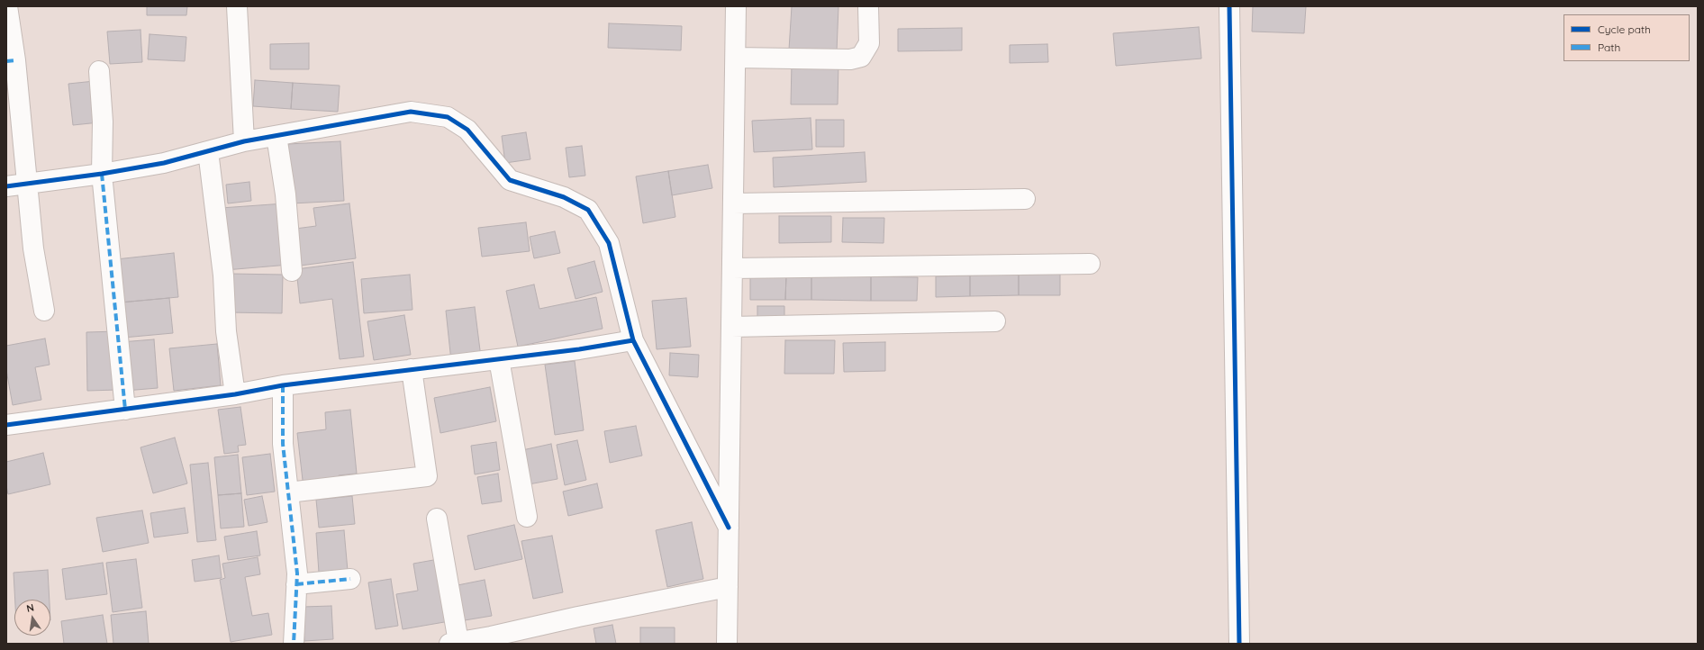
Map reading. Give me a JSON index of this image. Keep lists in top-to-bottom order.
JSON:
{
  "legend": ["Cycle path", "Path"],
  "north": "top"
}
